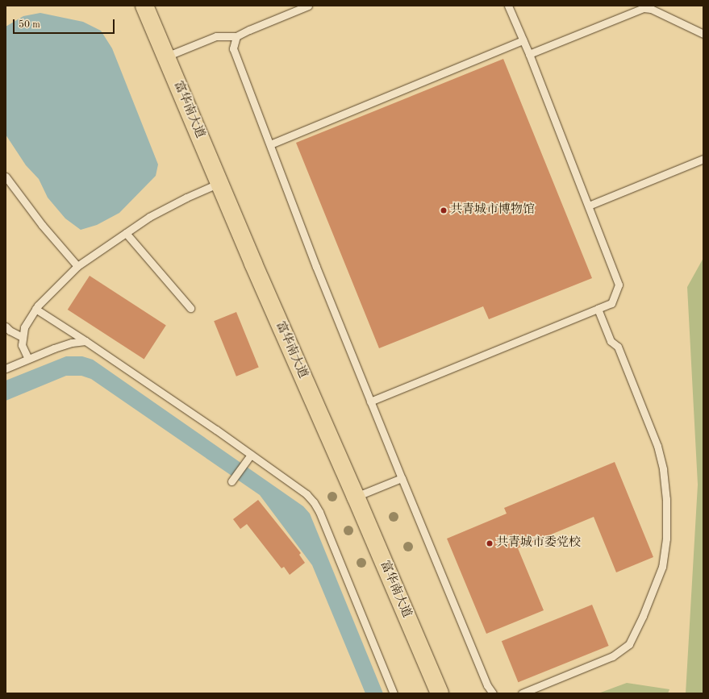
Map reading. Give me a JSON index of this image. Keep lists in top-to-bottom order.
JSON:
{
  "streets": {
    "main road": ["富华南大道"]
  },
  "places": ["共青城市博物馆", "共青城市委党校"],
  "scale_bar": "50 m"
}
